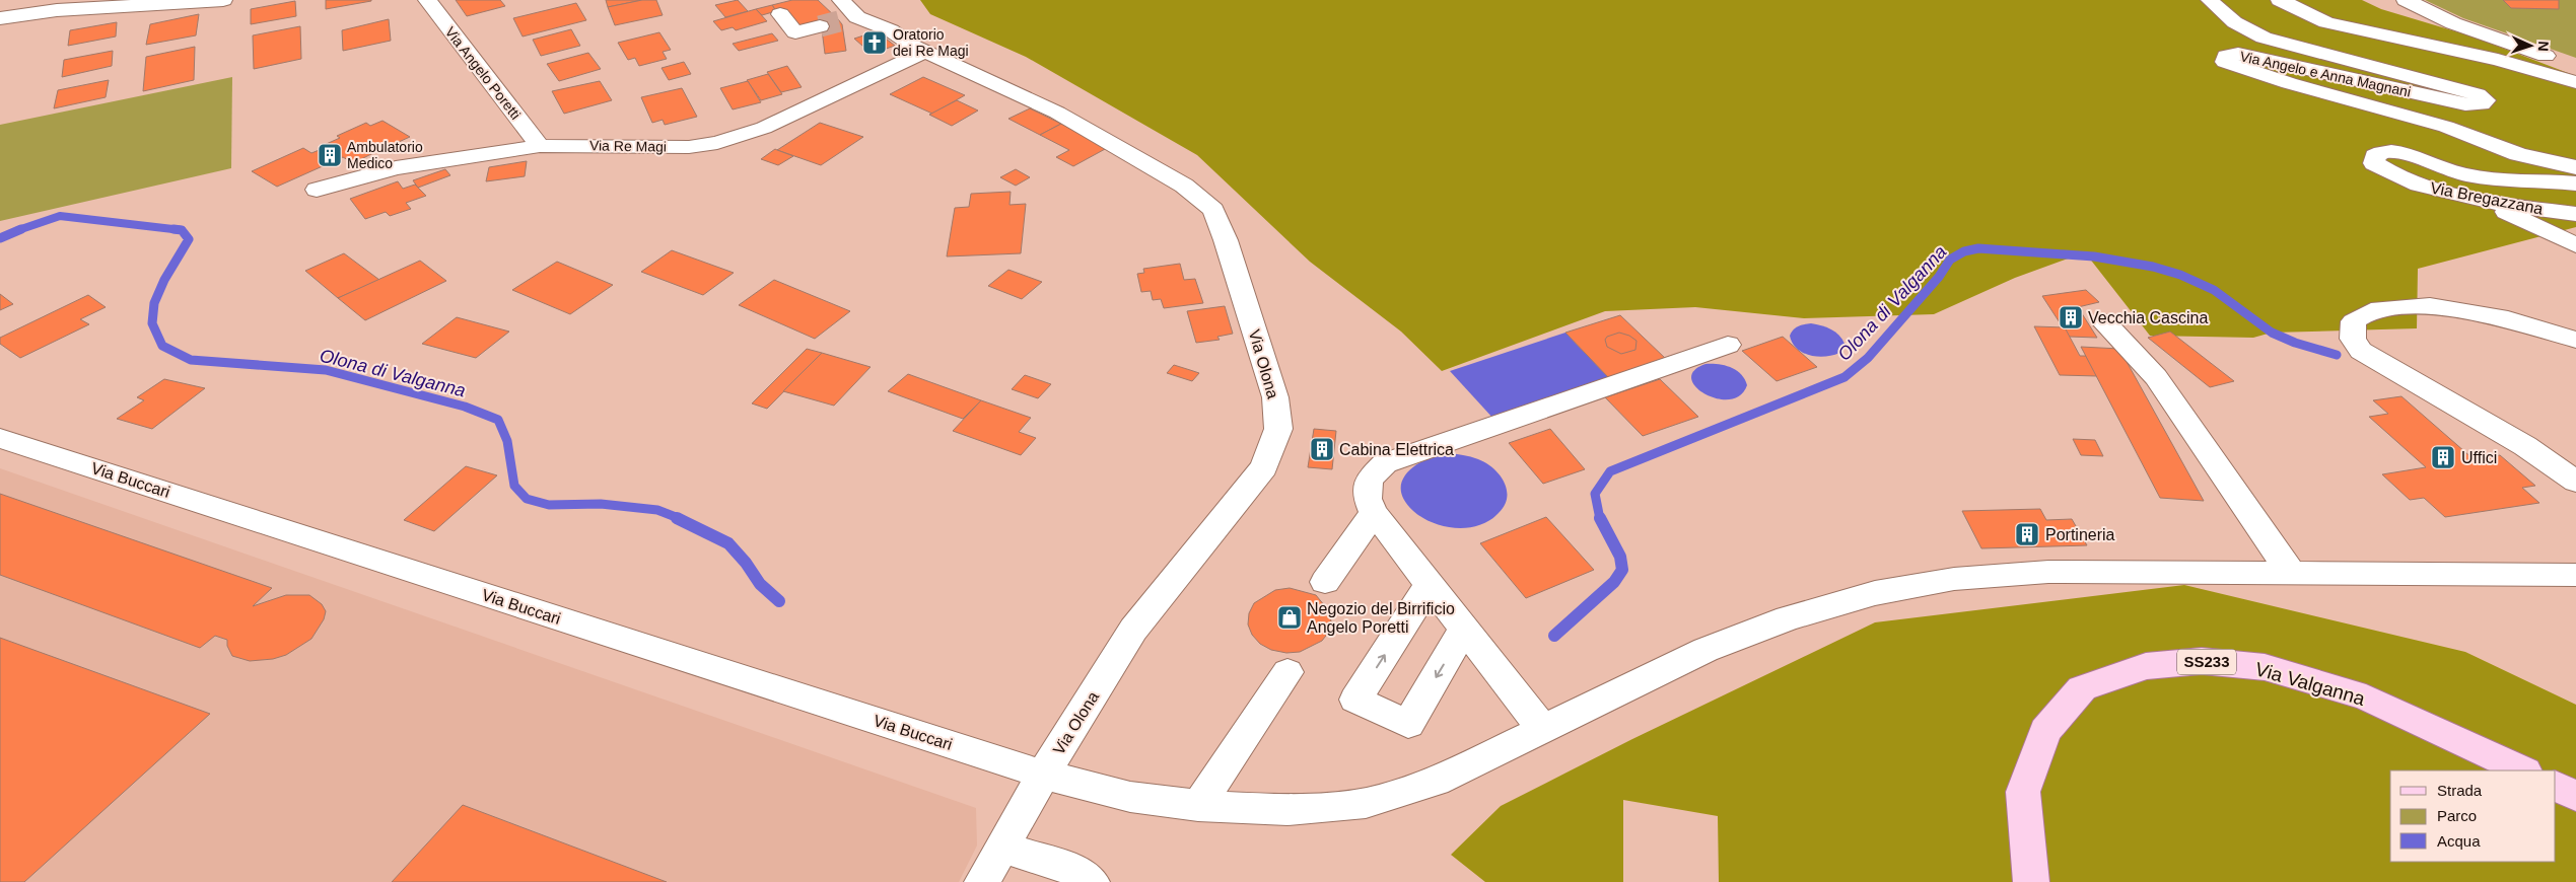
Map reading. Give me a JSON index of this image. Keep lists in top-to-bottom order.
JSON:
{
  "streets": {
    "main road": ["SS233", "Via Valganna"],
    "street": [
      "Via Angelo Poretti",
      "Via Angelo e Anna Magnani",
      "Via Re Magi",
      "Via Bregazzana",
      "Via Olona",
      "Via Buccari"
    ]
  },
  "crossings": [
    ["Via Angelo Poretti", "Via Re Magi"],
    ["Via Re Magi", "Via Olona"],
    ["Via Olona", "Via Buccari"]
  ],
  "water": ["Olona di Valganna"],
  "places": {
    "church": ["Oratorio dei Re Magi"],
    "building": [
      "Ambulatorio Medico",
      "Vecchia Cascina",
      "Cabina Elettrica",
      "Uffici",
      "Portineria"
    ],
    "shop": ["Negozio del Birrificio Angelo Poretti"]
  },
  "legend": ["Strada", "Parco", "Acqua"],
  "north": "right"
}
